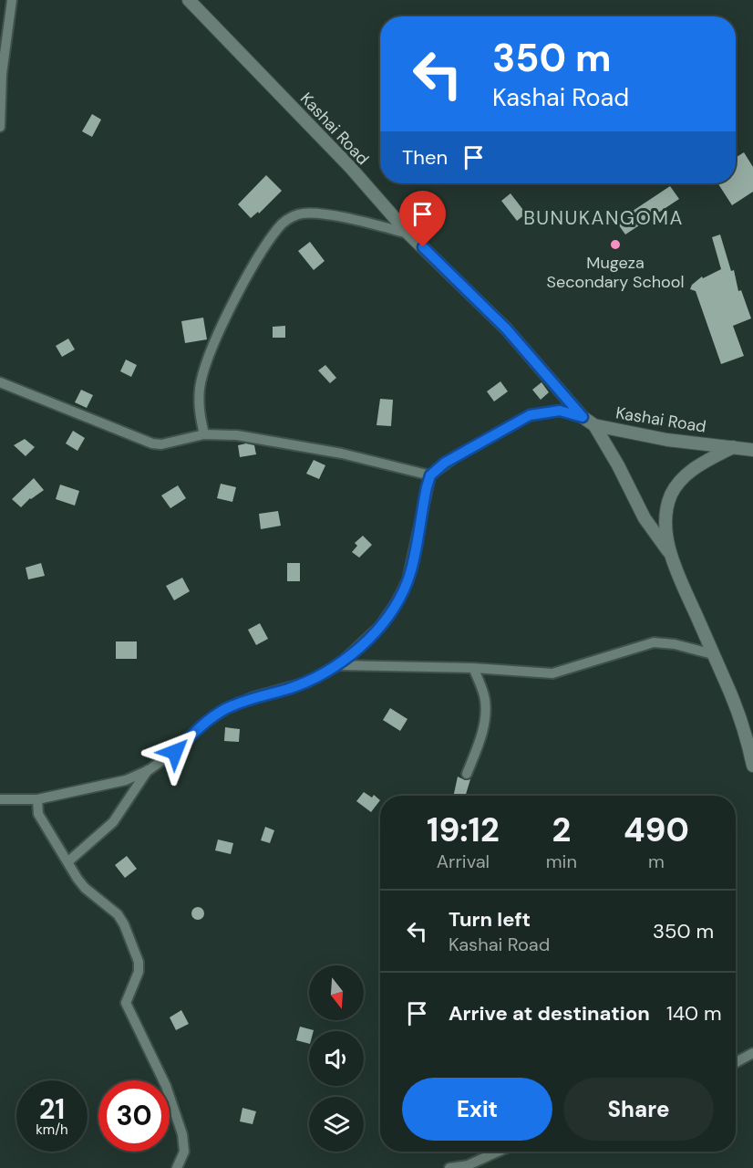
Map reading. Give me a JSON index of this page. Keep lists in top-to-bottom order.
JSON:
{
  "streets": {
    "street": ["Kashai Road"]
  },
  "districts": ["BUNUKANGOMA"],
  "places": ["Mugeza Secondary School"],
  "north": "bottom",
  "page": {
    "turn": ["350 m", "Kashai Road"],
    "then": "Then",
    "eta": [
      "19:12",
      "Arrival",
      "2",
      "min",
      "490",
      "m"
    ],
    "list": [
      {
        "name": "Turn left",
        "note": "Kashai Road",
        "value": "350 m"
      },
      {
        "name": "Arrive at destination",
        "value": "140 m"
      }
    ],
    "buttons": ["Exit", "Share"],
    "speed": "21 km/h",
    "limit": "30"
  }
}
